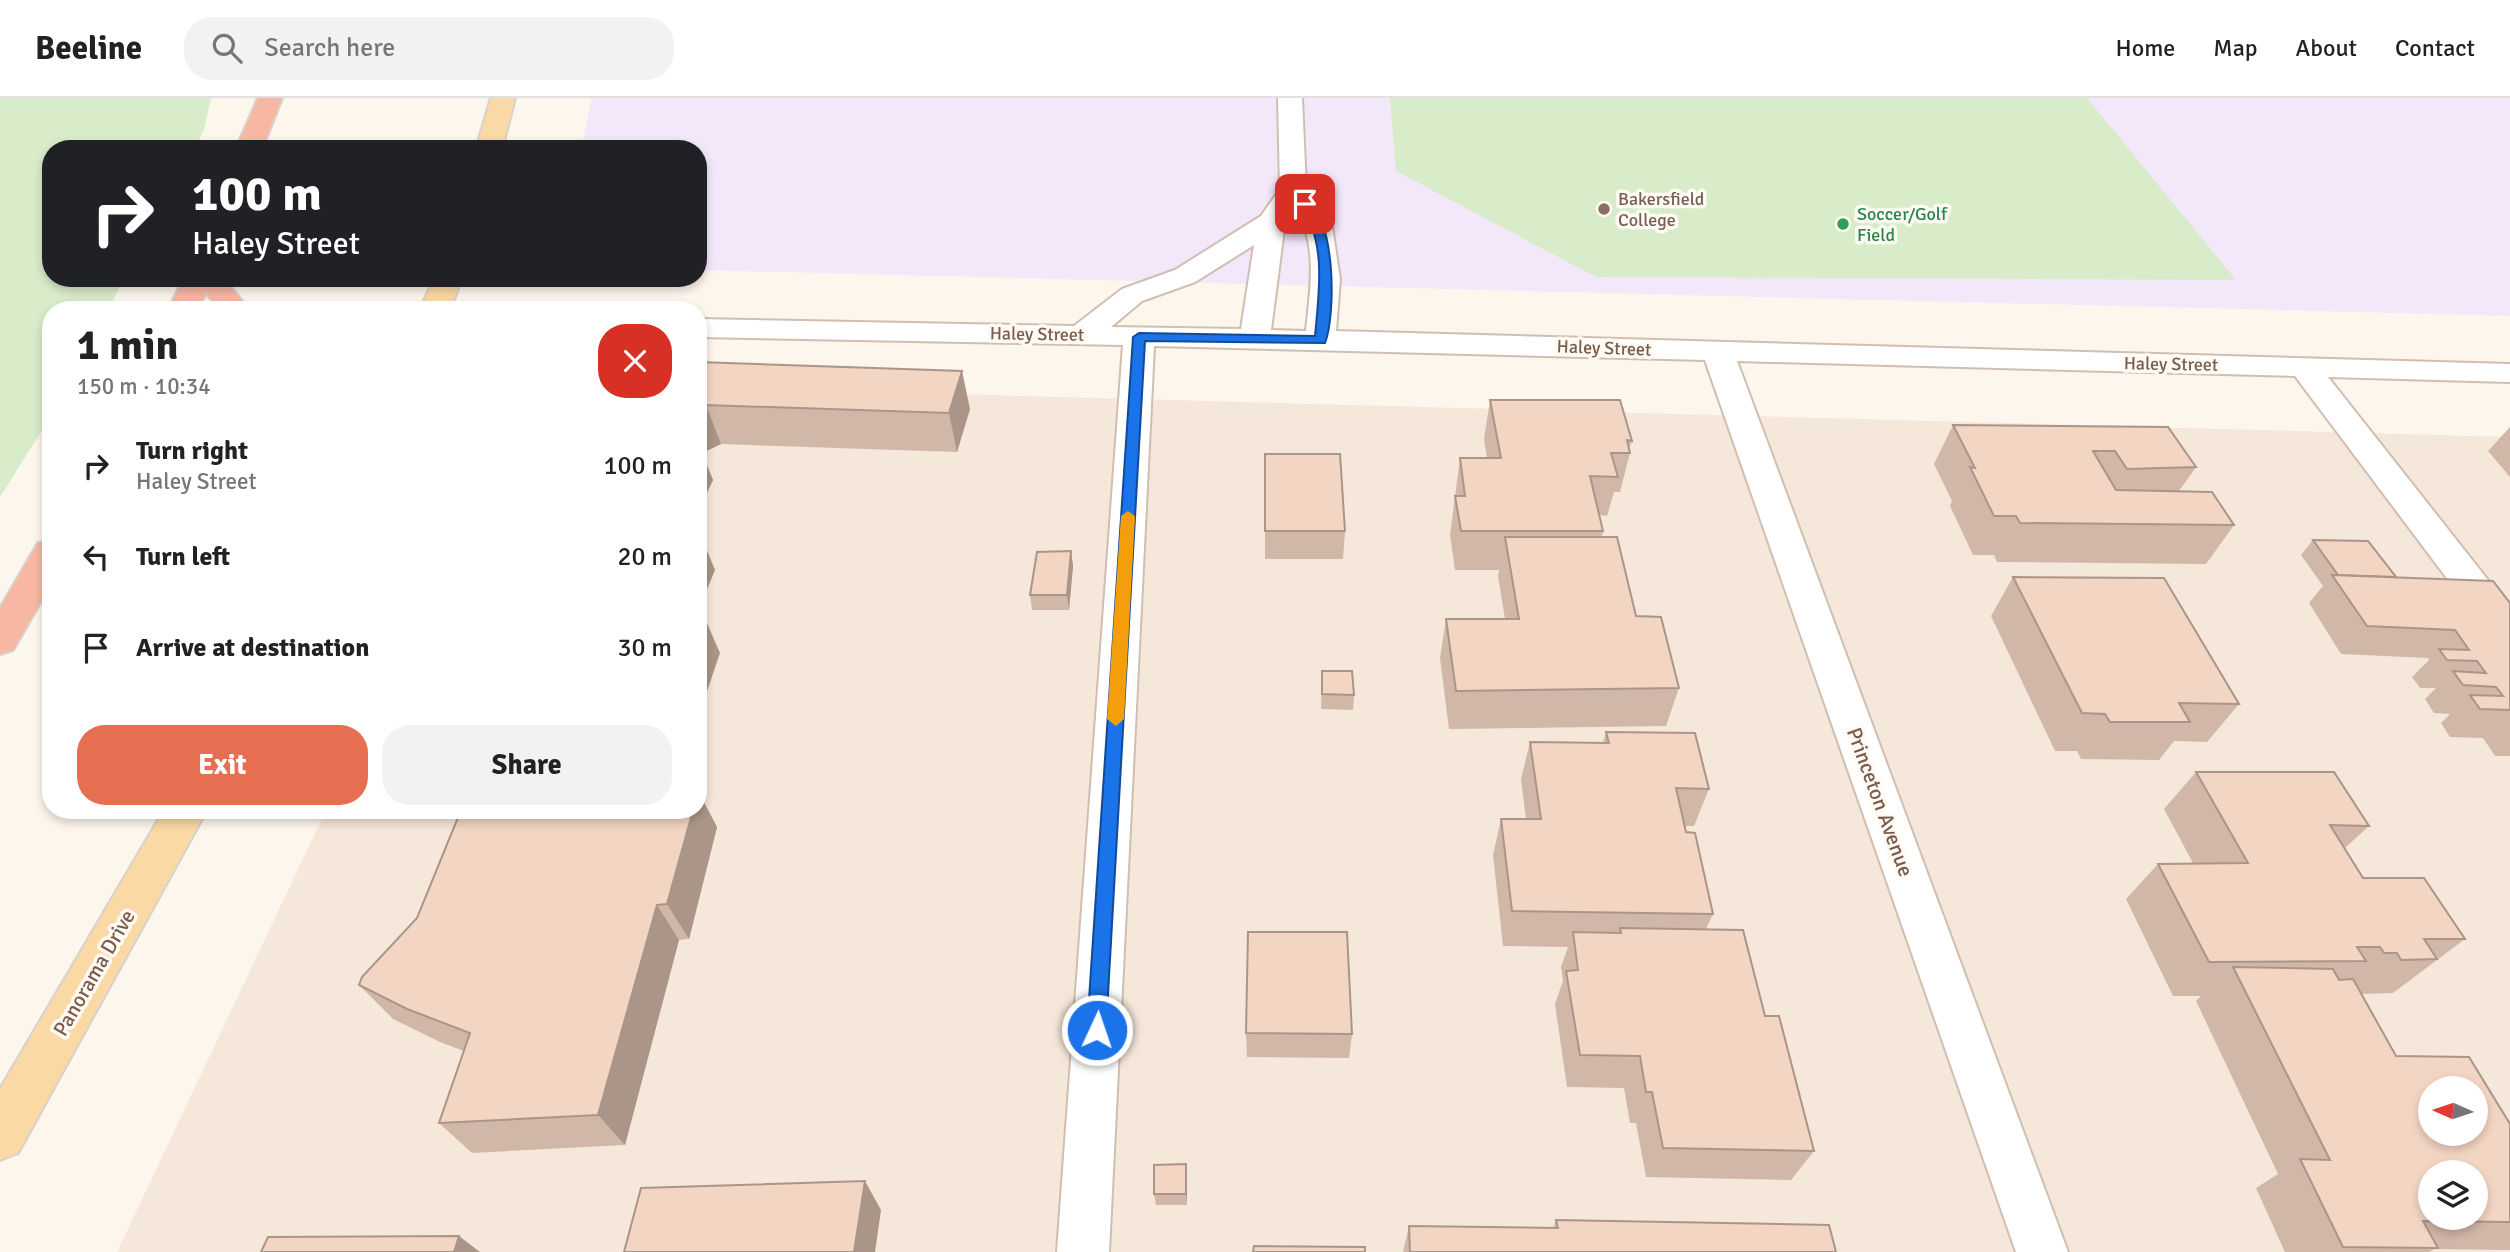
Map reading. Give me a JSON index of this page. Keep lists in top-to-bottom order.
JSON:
{
  "streets": {
    "main road": ["Panorama Drive"],
    "street": ["Haley Street", "Princeton Avenue"]
  },
  "crossings": [
    ["Haley Street", "Princeton Avenue"]
  ],
  "places": ["Bakersfield College", "Soccer/Golf Field"],
  "north": "left",
  "page": {
    "header": "Beeline",
    "search": "Search here",
    "nav": [
      "Home",
      "Map",
      "About",
      "Contact"
    ],
    "turn": ["100 m", "Haley Street"],
    "heading": ["1 min", "150 m · 10:34"],
    "list": [
      {
        "name": "Turn right",
        "note": "Haley Street",
        "value": "100 m"
      },
      {
        "name": "Turn left",
        "value": "20 m"
      },
      {
        "name": "Arrive at destination",
        "value": "30 m"
      }
    ],
    "buttons": ["Exit", "Share"]
  }
}
